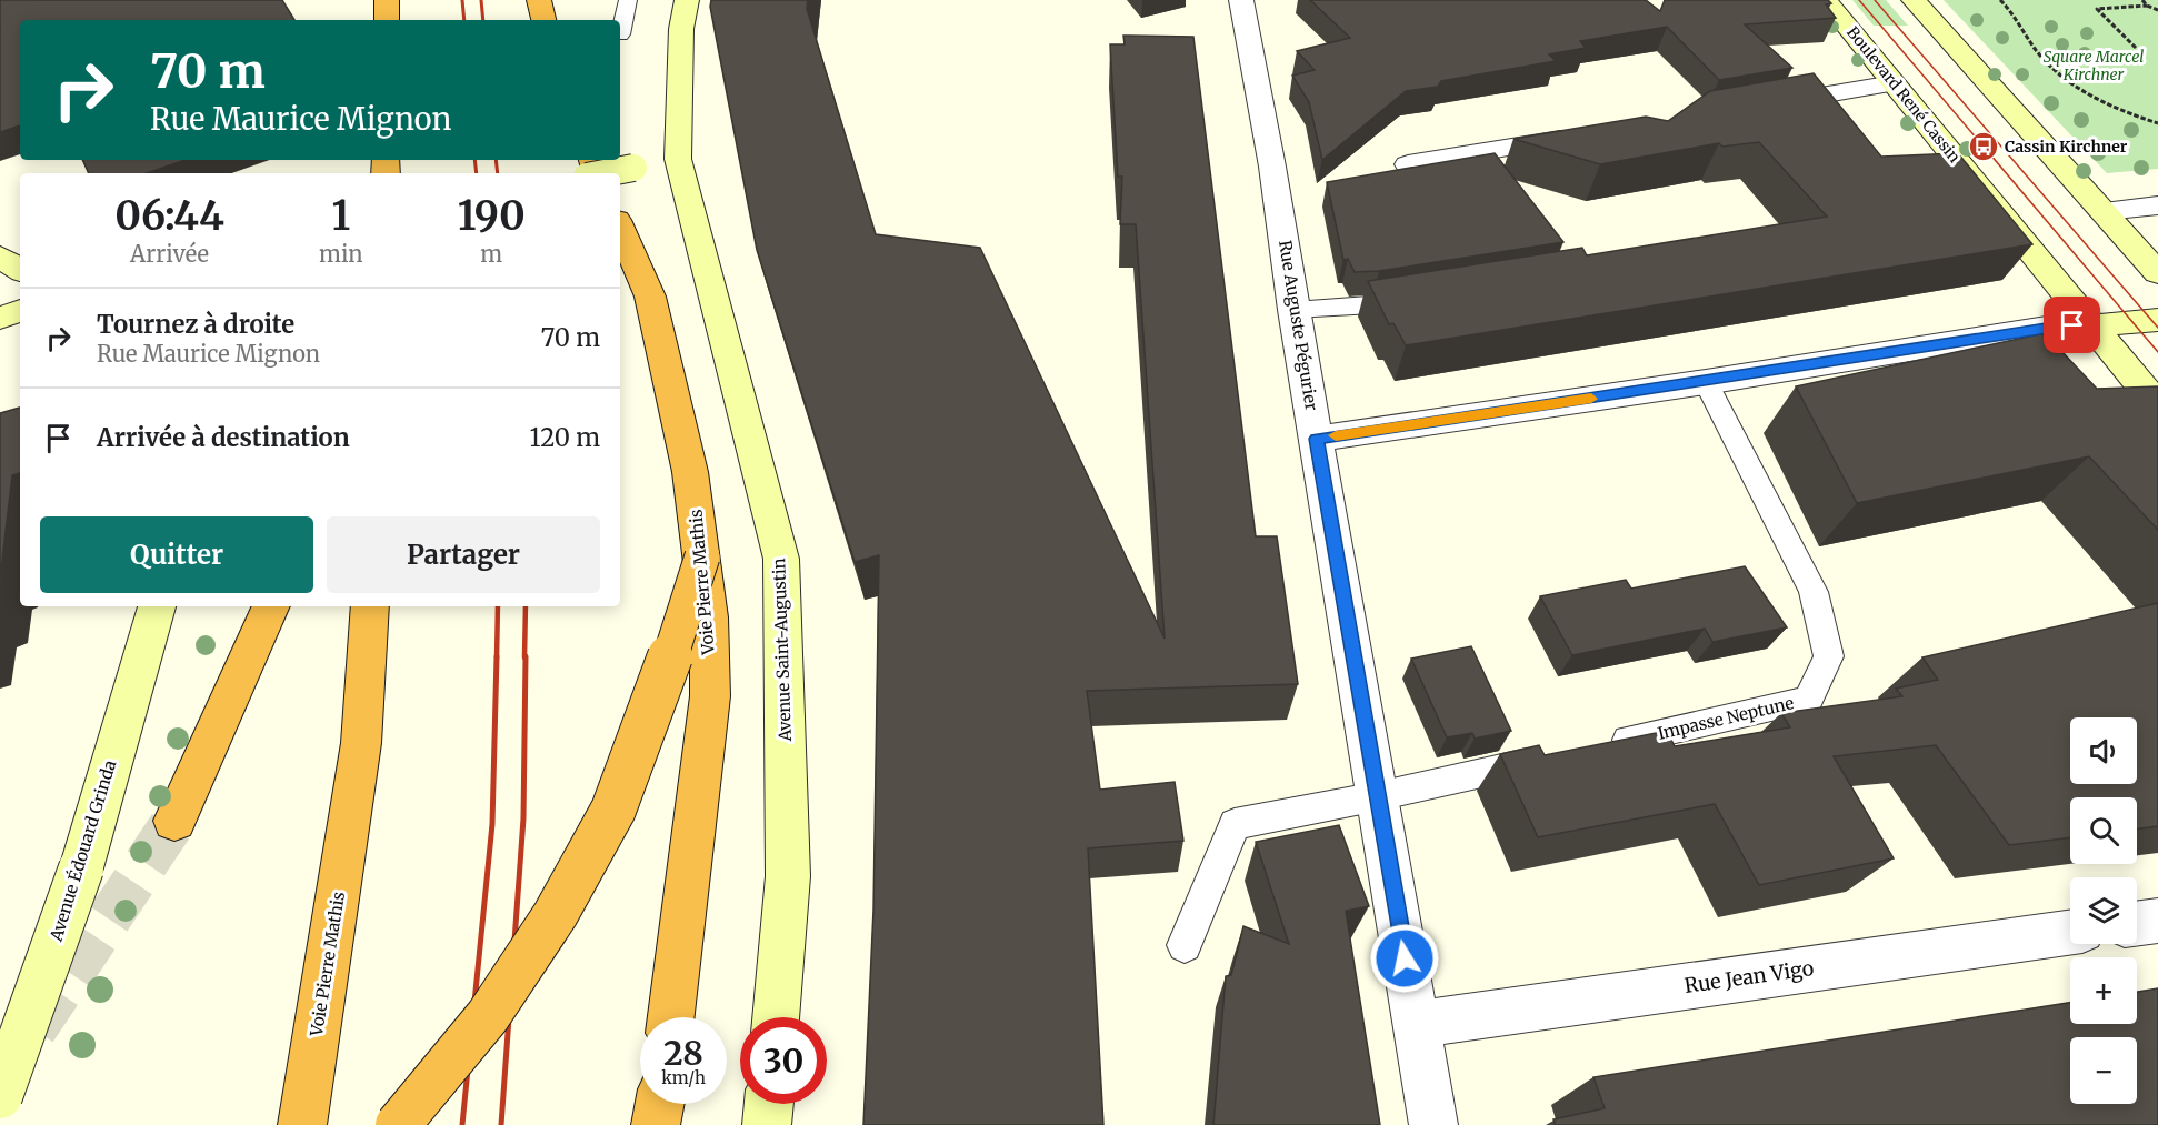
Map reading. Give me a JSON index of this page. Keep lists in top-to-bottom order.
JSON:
{
  "streets": {
    "highway": ["Voie Pierre Mathis"],
    "main road": ["Boulevard René Cassin", "Avenue Saint-Augustin", "Avenue Édouard Grinda"],
    "street": ["Rue Auguste Pégurier", "Rue Jean Vigo"],
    "lane": ["Impasse Neptune"]
  },
  "crossings": [
    ["Rue Auguste Pégurier", "Rue Jean Vigo"]
  ],
  "parks": ["Square Marcel Kirchner"],
  "places": {
    "bus stop": ["Cassin Kirchner"]
  },
  "page": {
    "turn": ["70 m", "Rue Maurice Mignon"],
    "eta": [
      "06:44",
      "Arrivée",
      "1",
      "min",
      "190",
      "m"
    ],
    "list": [
      {
        "name": "Tournez à droite",
        "note": "Rue Maurice Mignon",
        "value": "70 m"
      },
      {
        "name": "Arrivée à destination",
        "value": "120 m"
      }
    ],
    "buttons": ["Quitter", "Partager"],
    "map_buttons": ["+", "−"],
    "speed": "28 km/h",
    "limit": "30"
  }
}
